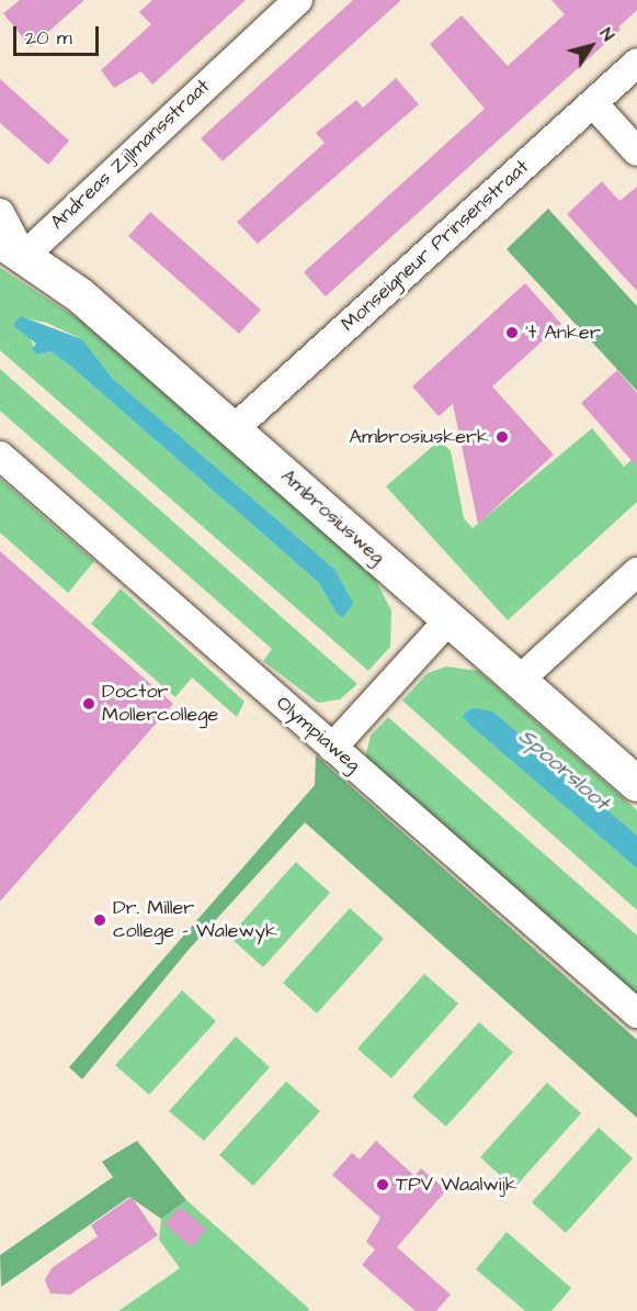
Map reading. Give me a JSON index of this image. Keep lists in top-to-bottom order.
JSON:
{
  "streets": {
    "main road": ["Ambrosiusweg"],
    "street": ["Andreas Zijlmansstraat", "Monseigneur Prinsenstraat", "Olympiaweg"]
  },
  "crossings": [
    ["Andreas Zijlmansstraat", "Ambrosiusweg"],
    ["Monseigneur Prinsenstraat", "Ambrosiusweg"]
  ],
  "water": ["Spoorsloot"],
  "places": [
    "'t Anker",
    "Ambrosiuskerk",
    "Doctor Mollercollege",
    "Dr. Miller college - Walewyk",
    "TPV Waalwijk"
  ],
  "scale_bar": "20 m",
  "north": "top right"
}
